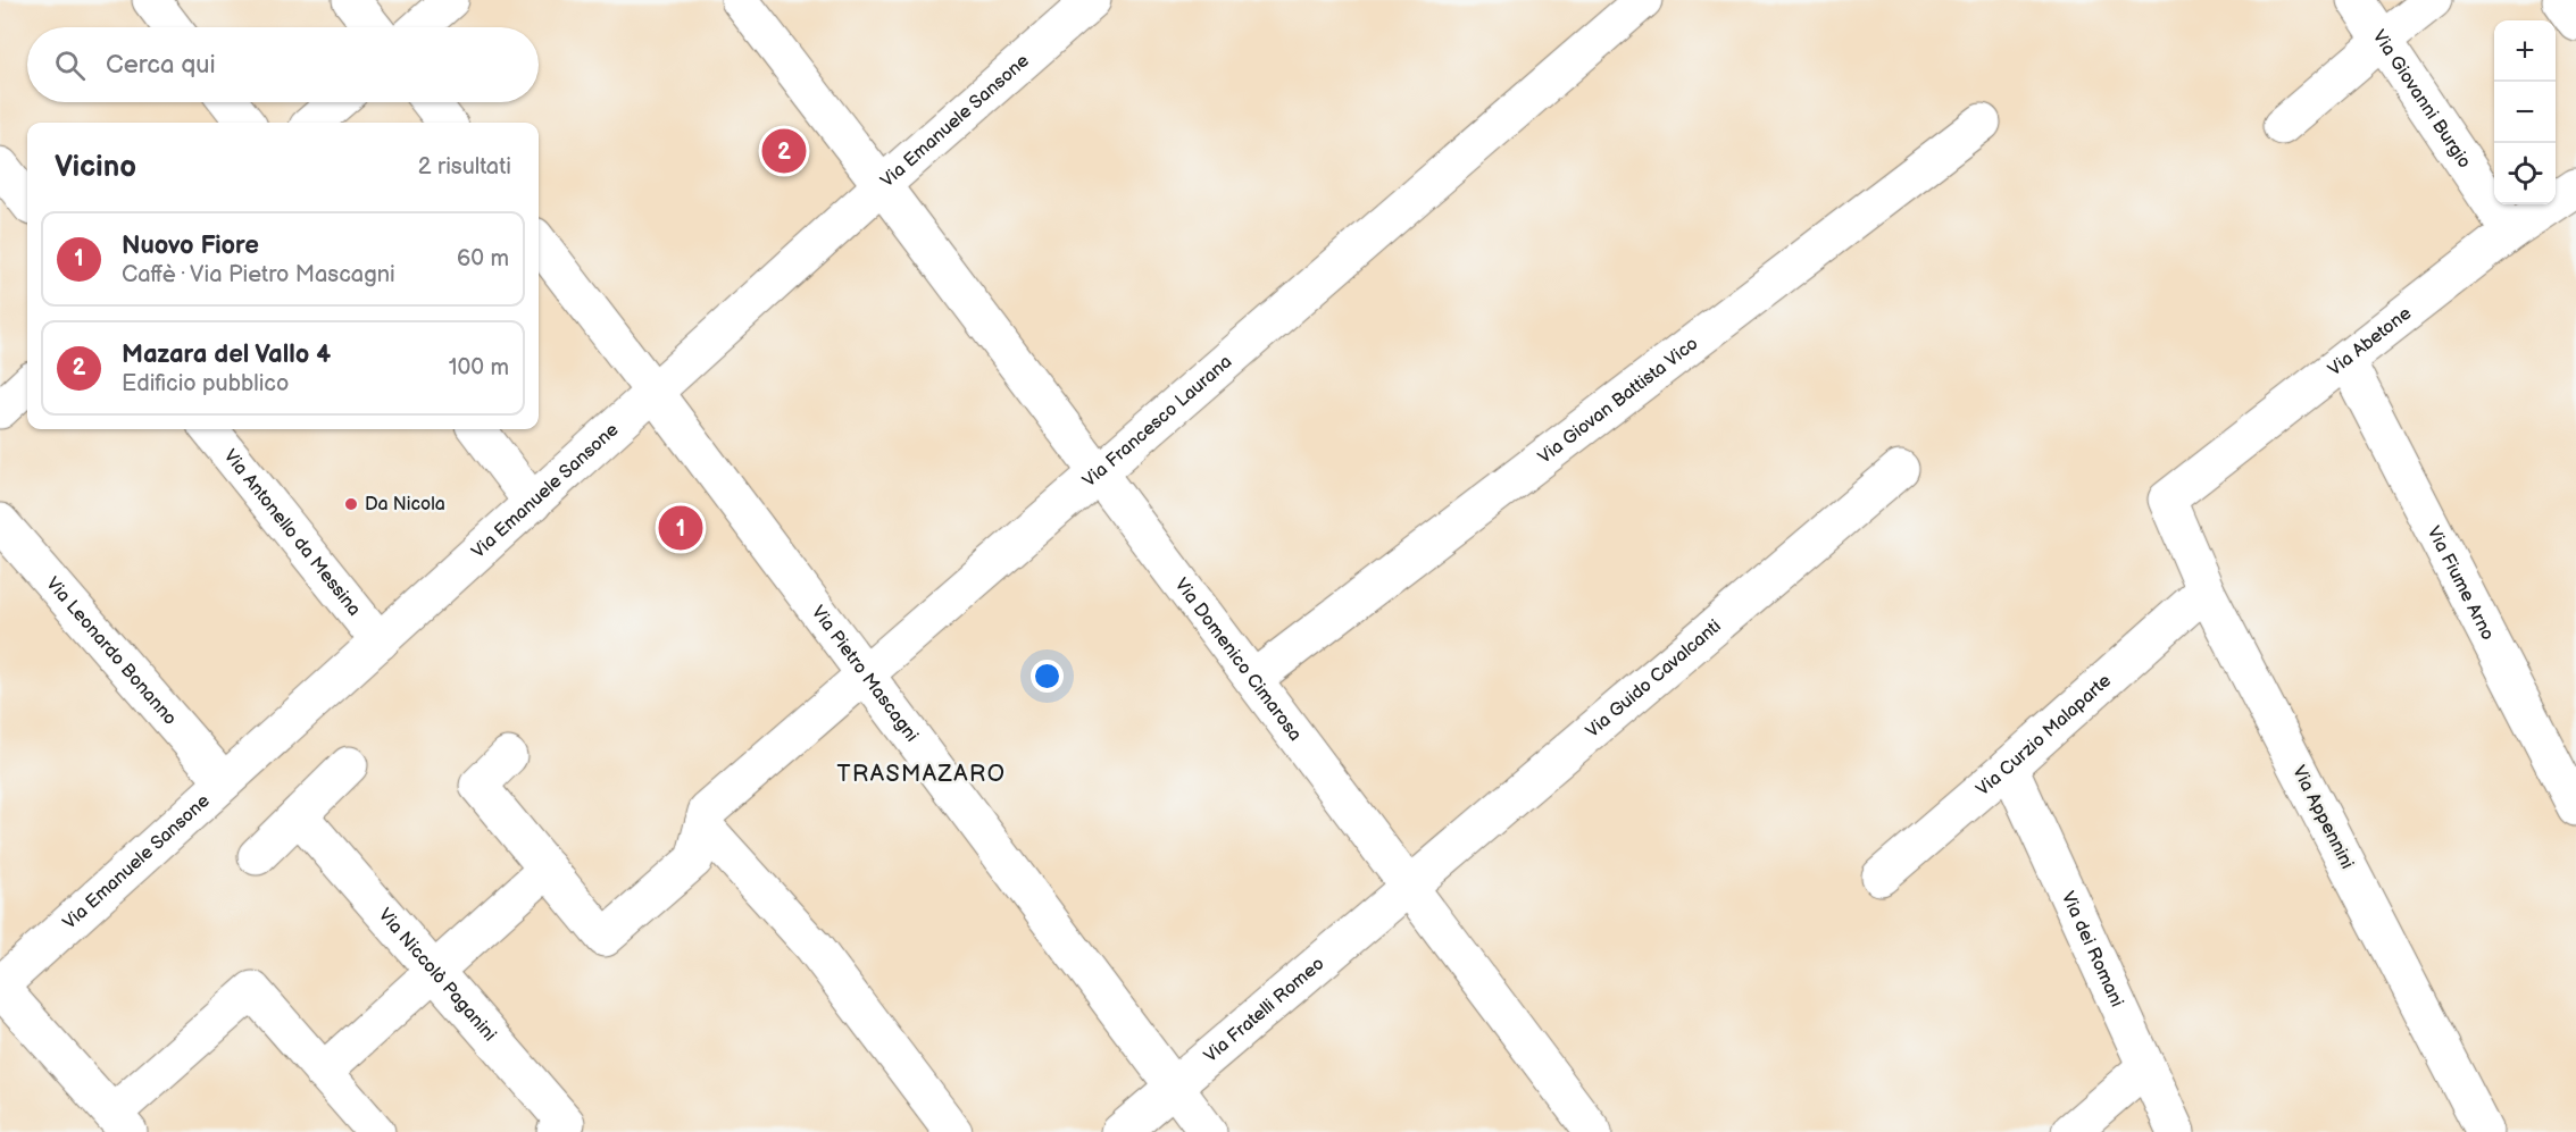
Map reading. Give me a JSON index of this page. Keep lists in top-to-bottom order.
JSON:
{
  "streets": {
    "street": [
      "Via Giovanni Burgio",
      "Via Emanuele Sansone",
      "Via Abetone",
      "Via Giovan Battista Vico",
      "Via Francesco Laurana",
      "Via Antonello da Messina",
      "Via Fiume Arno",
      "Via Leonardo Bonanno",
      "Via Domenico Cimarosa",
      "Via Pietro Mascagni",
      "Via Guido Cavalcanti",
      "Via Curzio Malaparte",
      "Via Appennini",
      "Via dei Romani",
      "Via Niccolò Paganini",
      "Via Fratelli Romeo"
    ]
  },
  "crossings": [
    ["Via Giovanni Burgio", "Via Abetone"],
    ["Via Emanuele Sansone", "Via Antonello da Messina"],
    ["Via Emanuele Sansone", "Via Leonardo Bonanno"],
    ["Via Emanuele Sansone", "Via Domenico Cimarosa"],
    ["Via Emanuele Sansone", "Via Pietro Mascagni"],
    ["Via Abetone", "Via Fiume Arno"],
    ["Via Abetone", "Via Appennini"],
    ["Via Giovan Battista Vico", "Via Domenico Cimarosa"],
    ["Via Francesco Laurana", "Via Domenico Cimarosa"],
    ["Via Francesco Laurana", "Via Pietro Mascagni"],
    ["Via Domenico Cimarosa", "Via Guido Cavalcanti"],
    ["Via Domenico Cimarosa", "Via Fratelli Romeo"],
    ["Via Pietro Mascagni", "Via Fratelli Romeo"],
    ["Via Guido Cavalcanti", "Via Fratelli Romeo"],
    ["Via Curzio Malaparte", "Via Appennini"],
    ["Via Curzio Malaparte", "Via dei Romani"]
  ],
  "districts": ["TRASMAZARO"],
  "places": ["Da Nicola"],
  "page": {
    "map_buttons": ["+", "−"],
    "search": "Cerca qui",
    "heading": ["Vicino", "2 risultati"],
    "pins": ["2", "1"],
    "list": [
      {
        "mark": "1",
        "name": "Nuovo Fiore",
        "note": "Caffè · Via Pietro Mascagni",
        "value": "60 m"
      },
      {
        "mark": "2",
        "name": "Mazara del Vallo 4",
        "note": "Edificio pubblico",
        "value": "100 m"
      }
    ]
  }
}
